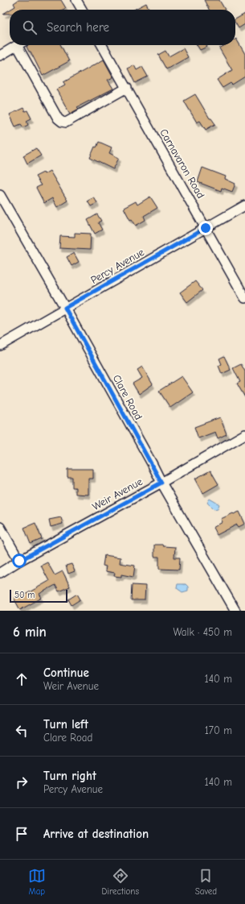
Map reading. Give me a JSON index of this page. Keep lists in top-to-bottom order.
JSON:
{
  "streets": {
    "street": [
      "Carnavaron Road",
      "Percy Avenue",
      "Clare Road",
      "Weir Avenue"
    ]
  },
  "crossings": [
    ["Carnavaron Road", "Percy Avenue"],
    ["Percy Avenue", "Clare Road"],
    ["Clare Road", "Weir Avenue"]
  ],
  "scale_bar": "50 m",
  "page": {
    "search": "Search here",
    "scale": "50 m",
    "heading": ["6 min", "Walk · 450 m"],
    "list": [
      ["Continue", "Weir Avenue", "140 m"],
      ["Turn left", "Clare Road", "170 m"],
      ["Turn right", "Percy Avenue", "140 m"],
      "Arrive at destination"
    ],
    "nav": ["Map", "Directions", "Saved"]
  }
}
